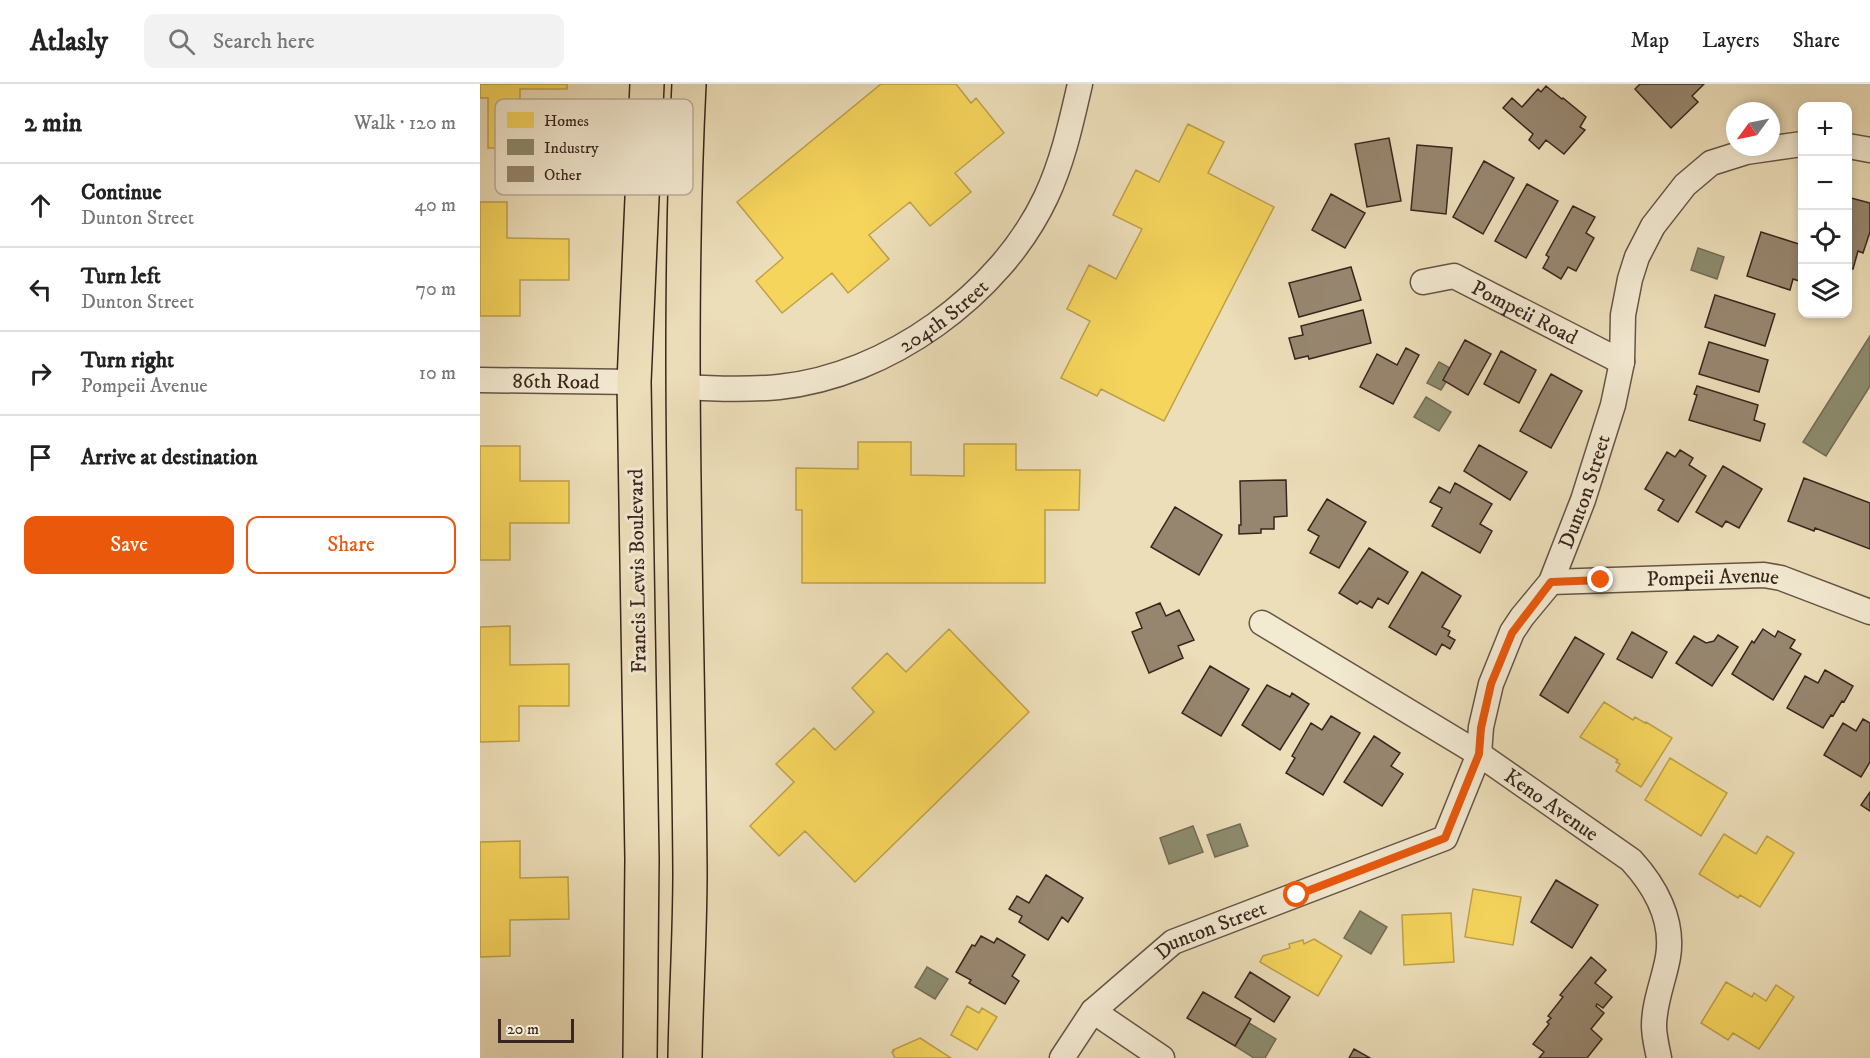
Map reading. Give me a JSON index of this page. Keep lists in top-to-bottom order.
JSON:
{
  "streets": {
    "main road": ["Francis Lewis Boulevard"],
    "street": [
      "Pompeii Road",
      "204th Street",
      "86th Road",
      "Dunton Street",
      "Pompeii Avenue",
      "Keno Avenue"
    ]
  },
  "crossings": [
    ["Pompeii Road", "Dunton Street"],
    ["86th Road", "Francis Lewis Boulevard"],
    ["Dunton Street", "Pompeii Avenue"],
    ["Dunton Street", "Keno Avenue"]
  ],
  "legend": ["Homes", "Industry", "Other"],
  "scale_bar": "20 m",
  "north": "bottom left",
  "page": {
    "header": "Atlasly",
    "search": "Search here",
    "nav": ["Map", "Layers", "Share"],
    "heading": ["2 min", "Walk · 120 m"],
    "map_buttons": ["+", "−"],
    "list": [
      ["Continue", "Dunton Street", "40 m"],
      ["Turn left", "Dunton Street", "70 m"],
      ["Turn right", "Pompeii Avenue", "10 m"],
      "Arrive at destination"
    ],
    "buttons": ["Save", "Share"],
    "scale": "20 m"
  }
}
